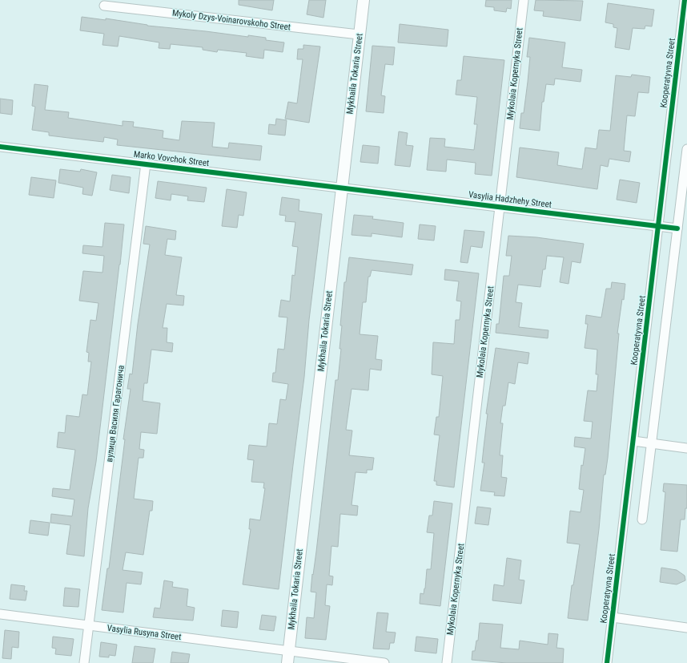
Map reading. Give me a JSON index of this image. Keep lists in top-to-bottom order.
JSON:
{
  "streets": {
    "street": [
      "Mykoly Dzys-Voinarovskoho Street",
      "Kooperatyvna Street",
      "Mykhaila Tokaria Street",
      "Mykolaia Kopernyka Street",
      "Marko Vovchok Street",
      "Vasylia Hadzhehy Street",
      "вулиця Василя Гарагонича",
      "Vasylia Rusyna Street"
    ]
  },
  "crossings": [
    ["Mykoly Dzys-Voinarovskoho Street", "Mykhaila Tokaria Street"],
    ["Kooperatyvna Street", "Vasylia Hadzhehy Street"],
    ["Mykhaila Tokaria Street", "Marko Vovchok Street"],
    ["Mykhaila Tokaria Street", "Vasylia Hadzhehy Street"],
    ["Mykhaila Tokaria Street", "Vasylia Rusyna Street"],
    ["Mykolaia Kopernyka Street", "Vasylia Hadzhehy Street"],
    ["Marko Vovchok Street", "Vasylia Hadzhehy Street"],
    ["Marko Vovchok Street", "вулиця Василя Гарагонича"],
    ["вулиця Василя Гарагонича", "Vasylia Rusyna Street"]
  ]
}
